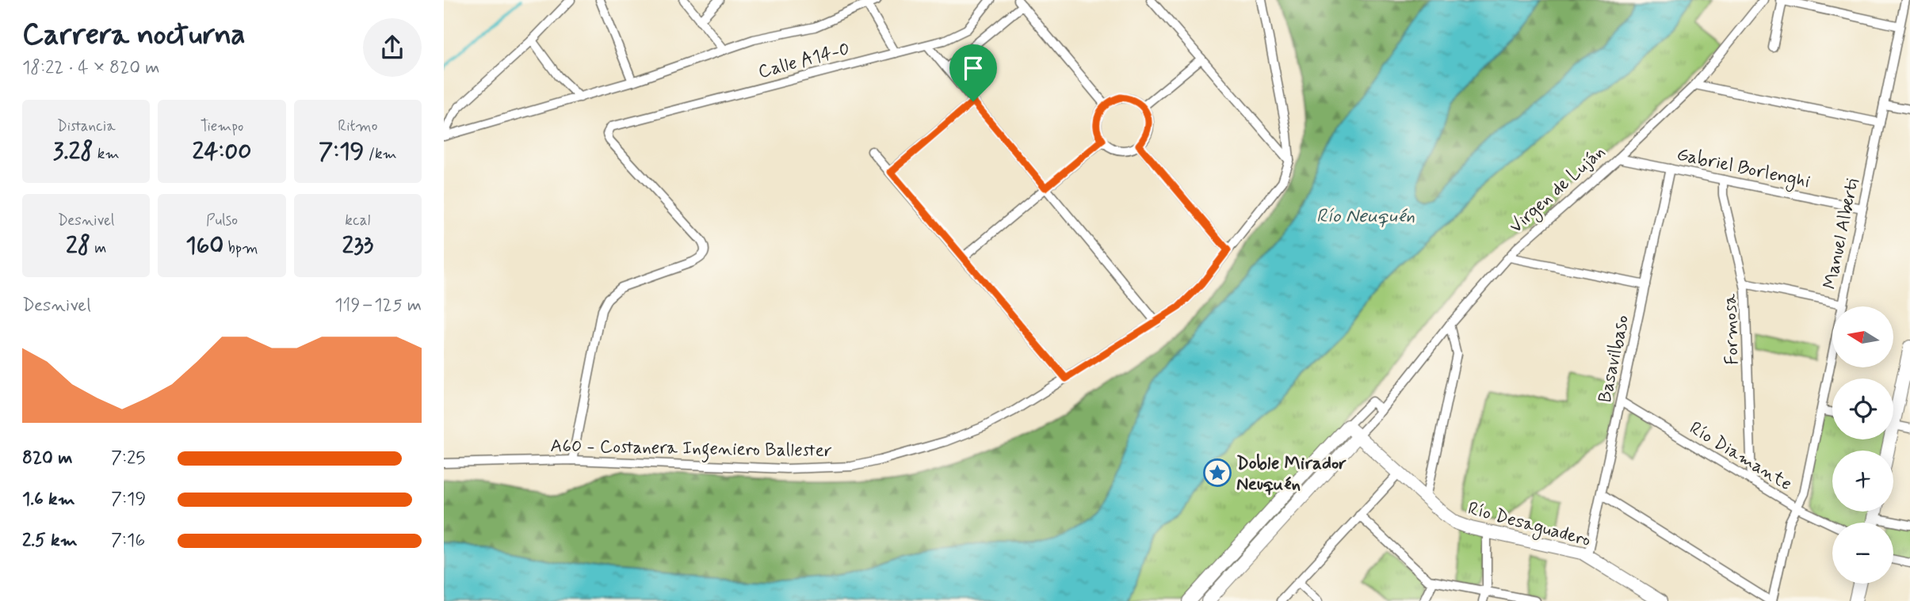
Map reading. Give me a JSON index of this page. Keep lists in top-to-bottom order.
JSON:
{
  "streets": {
    "street": [
      "Calle A14-0",
      "Gabriel Borlenghi",
      "Virgen de Luján",
      "Manuel Alberti",
      "Formosa",
      "Basavilbaso",
      "A60 - Costanera Ingeniero Ballester",
      "Río Diamante",
      "Río Desaguadero"
    ]
  },
  "crossings": [
    ["Calle A14-0", "A60 - Costanera Ingeniero Ballester"],
    ["Gabriel Borlenghi", "Virgen de Luján"],
    ["Gabriel Borlenghi", "Manuel Alberti"],
    ["Gabriel Borlenghi", "Formosa"],
    ["Gabriel Borlenghi", "Basavilbaso"],
    ["Virgen de Luján", "Río Desaguadero"],
    ["Manuel Alberti", "Río Diamante"],
    ["Formosa", "Río Diamante"],
    ["Basavilbaso", "Río Diamante"],
    ["Basavilbaso", "Río Desaguadero"]
  ],
  "water": ["Río Neuquén"],
  "places": {
    "place": ["Doble Mirador Neuquén"]
  },
  "north": "left",
  "page": {
    "heading": ["Carrera nocturna", "18:22 · 4 × 820 m"],
    "stats": [
      ["Distancia", "3.28 km"],
      ["Tiempo", "24:00"],
      ["Ritmo", "7:19 /km"],
      ["Desnivel", "28 m"],
      ["Pulso", "160 bpm"],
      ["kcal", "233"]
    ],
    "chart": ["Desnivel", "119–125 m"],
    "map_buttons": ["+", "−"],
    "list": [
      {
        "name": "820 m",
        "note": "7:25"
      },
      {
        "name": "1.6 km",
        "note": "7:19"
      },
      {
        "name": "2.5 km",
        "note": "7:16"
      }
    ]
  }
}
